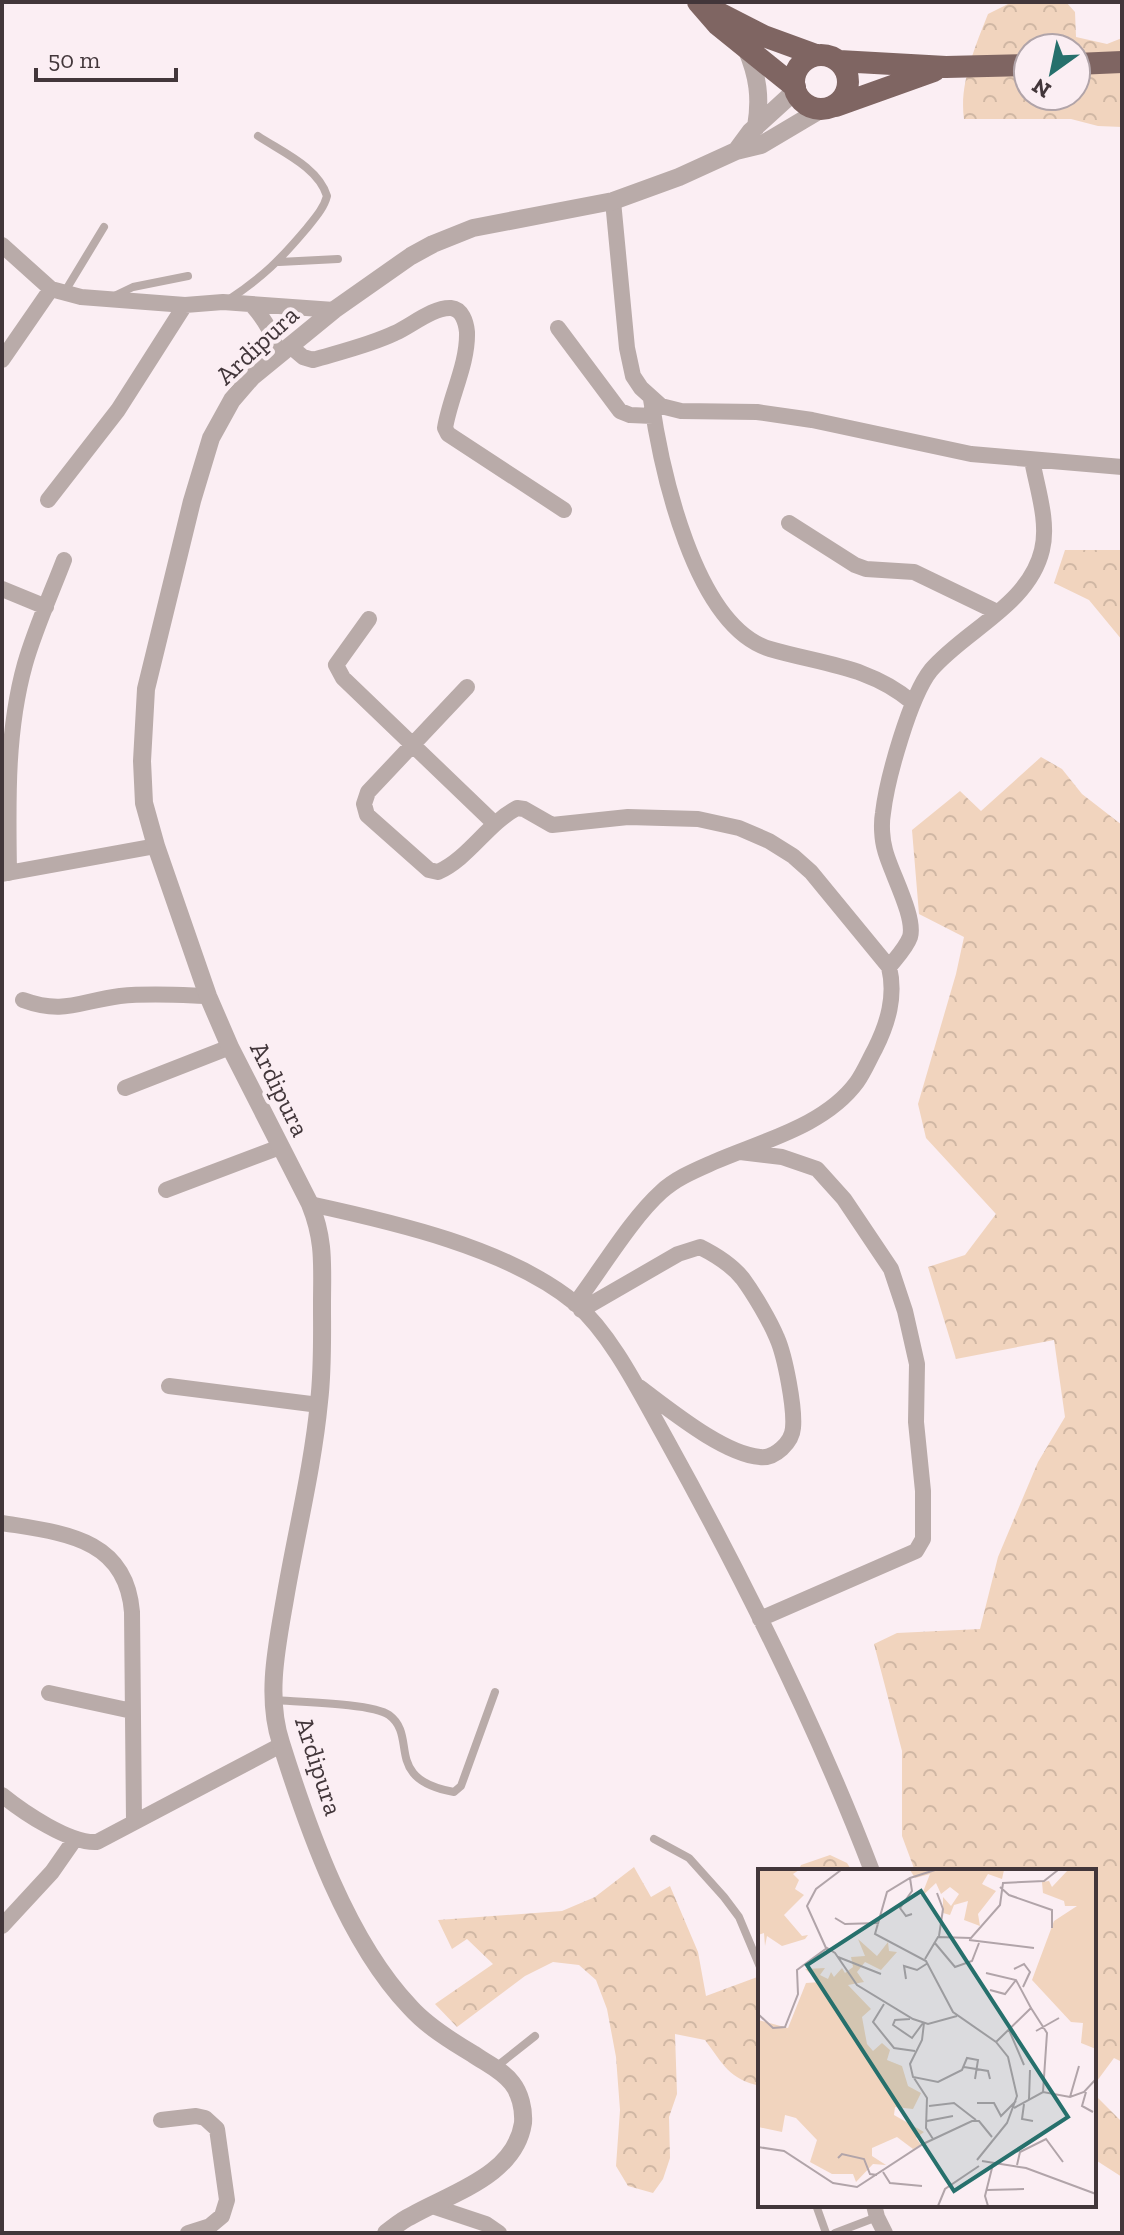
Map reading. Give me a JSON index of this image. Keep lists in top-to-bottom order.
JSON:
{
  "streets": {
    "street": ["Ardipura"]
  },
  "scale_bar": "50 m",
  "north": "bottom left"
}
